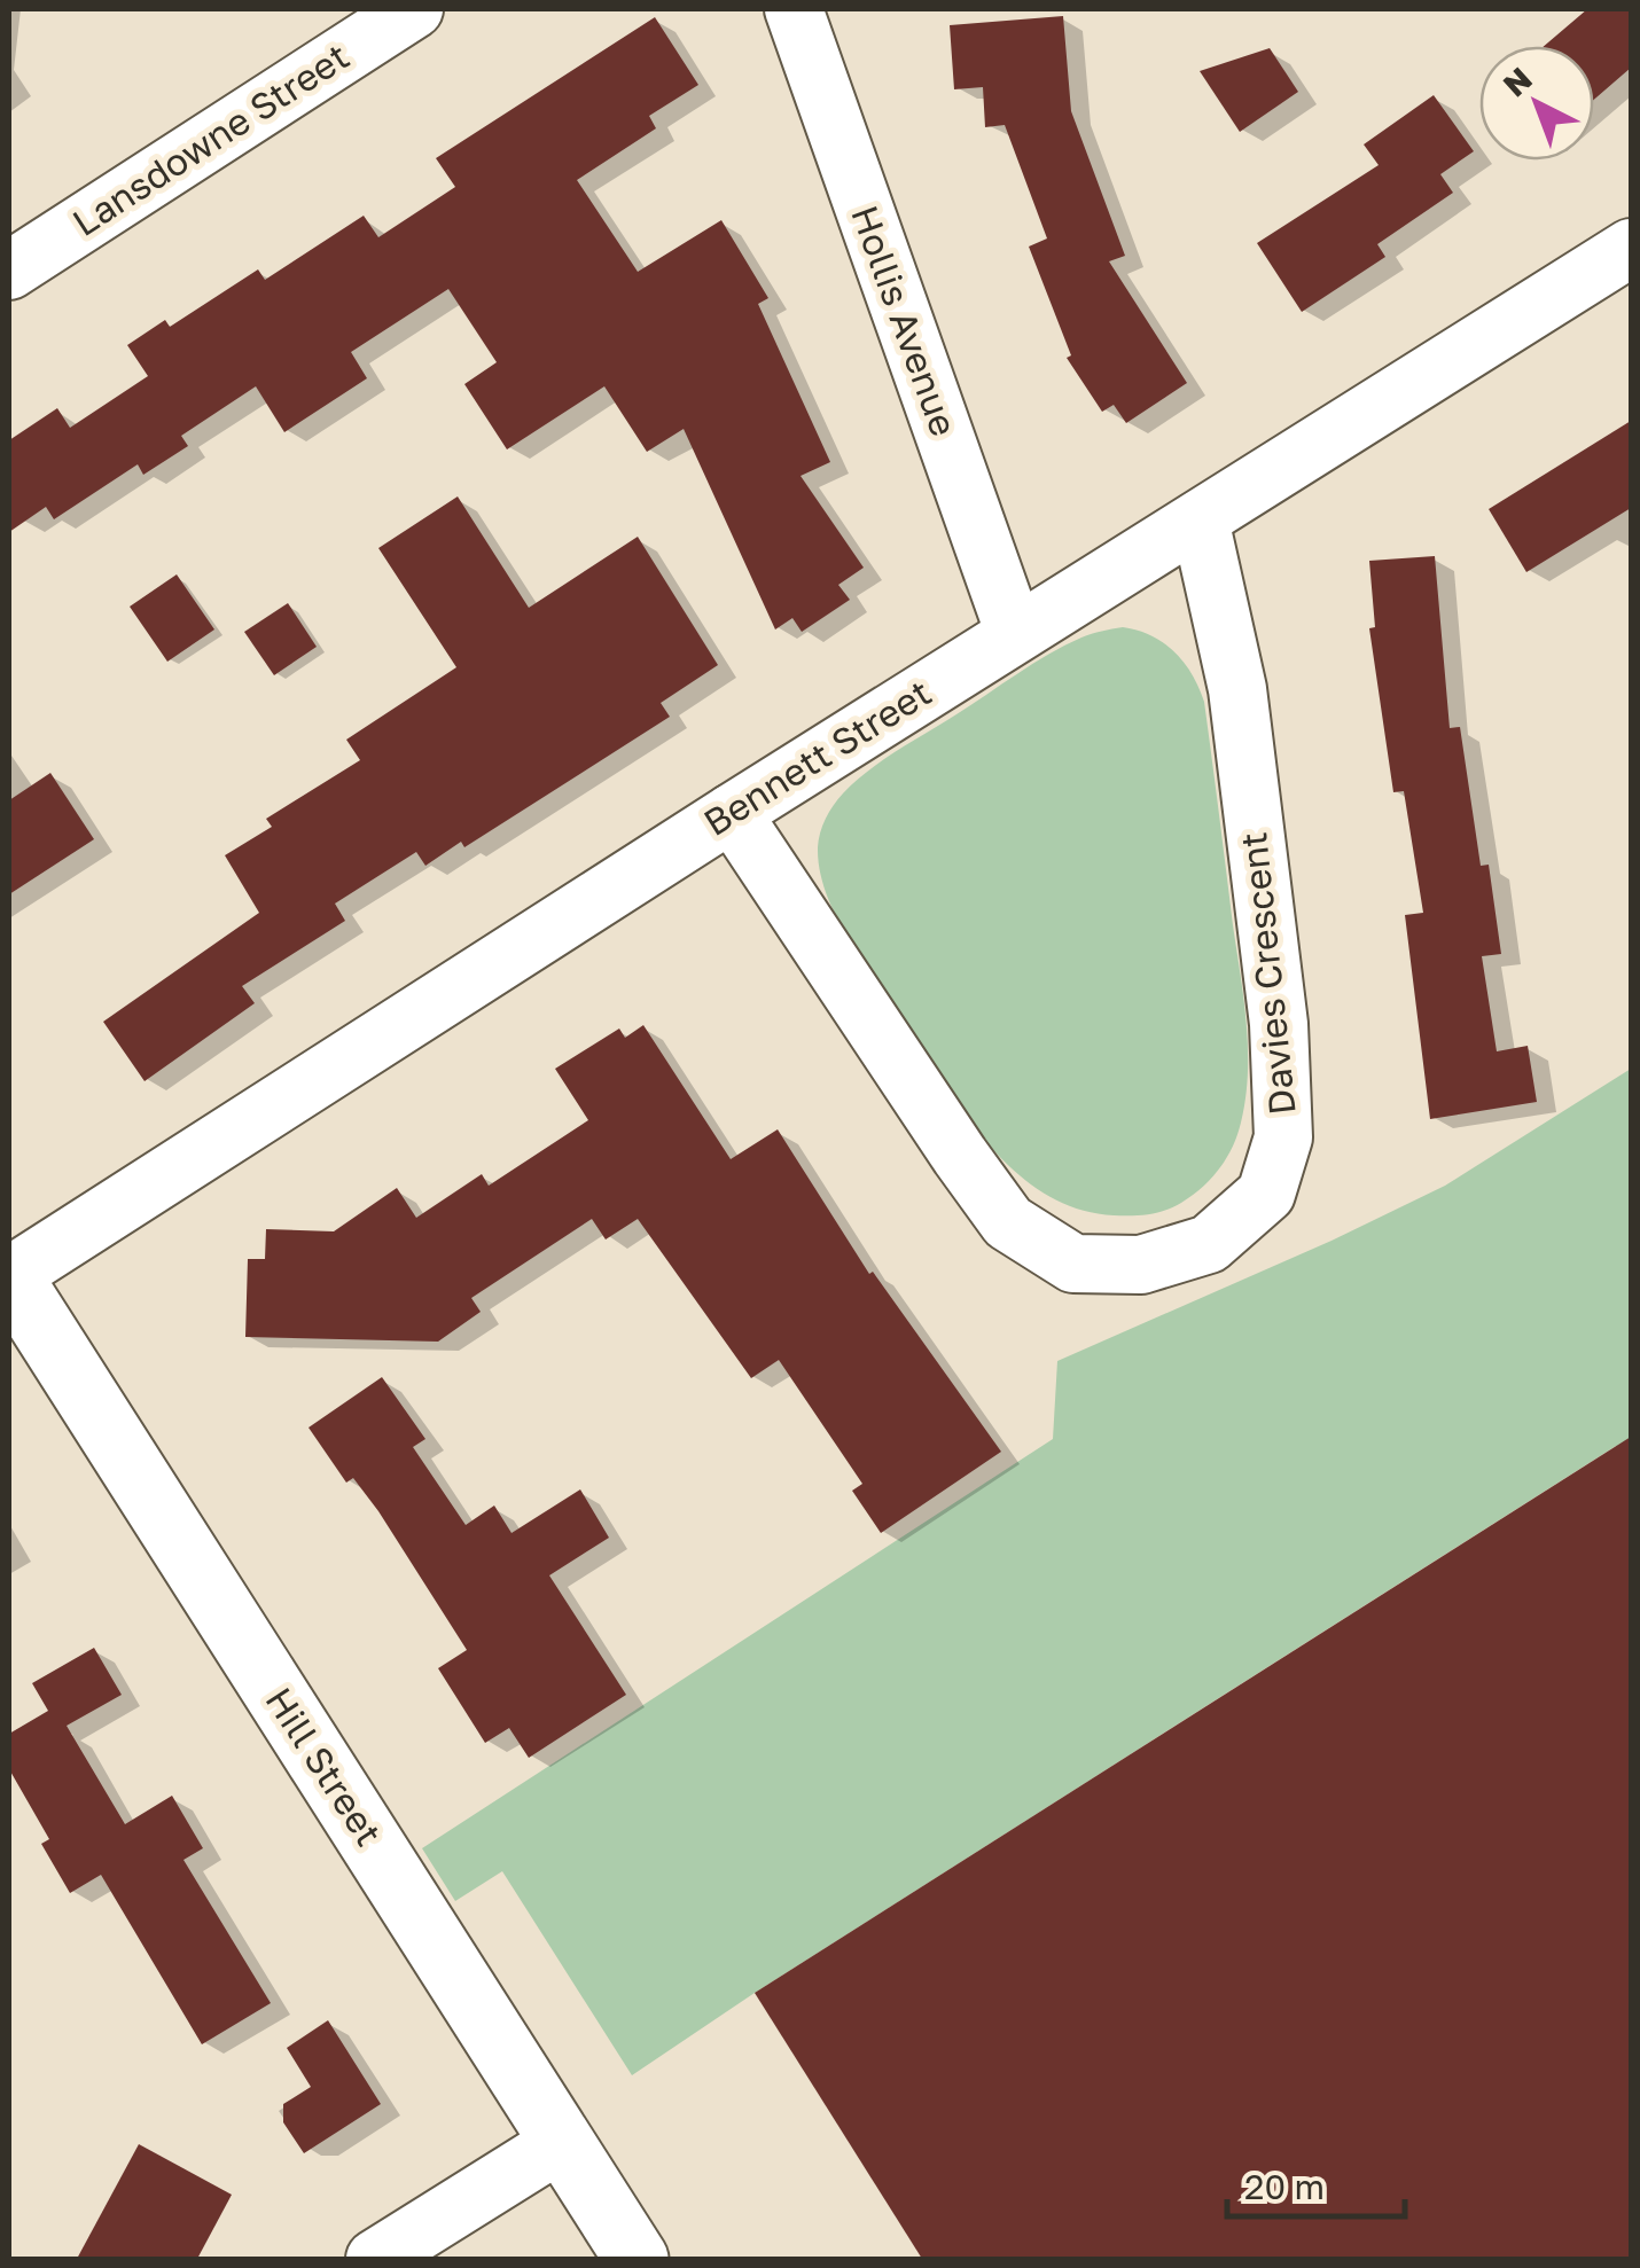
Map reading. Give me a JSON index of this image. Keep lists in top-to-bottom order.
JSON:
{
  "streets": {
    "street": [
      "Lansdowne Street",
      "Hollis Avenue",
      "Bennett Street",
      "Davies Crescent",
      "Hill Street"
    ]
  },
  "crossings": [
    ["Hollis Avenue", "Bennett Street"],
    ["Bennett Street", "Davies Crescent"],
    ["Bennett Street", "Hill Street"]
  ],
  "scale_bar": "20 m",
  "north": "top left"
}
